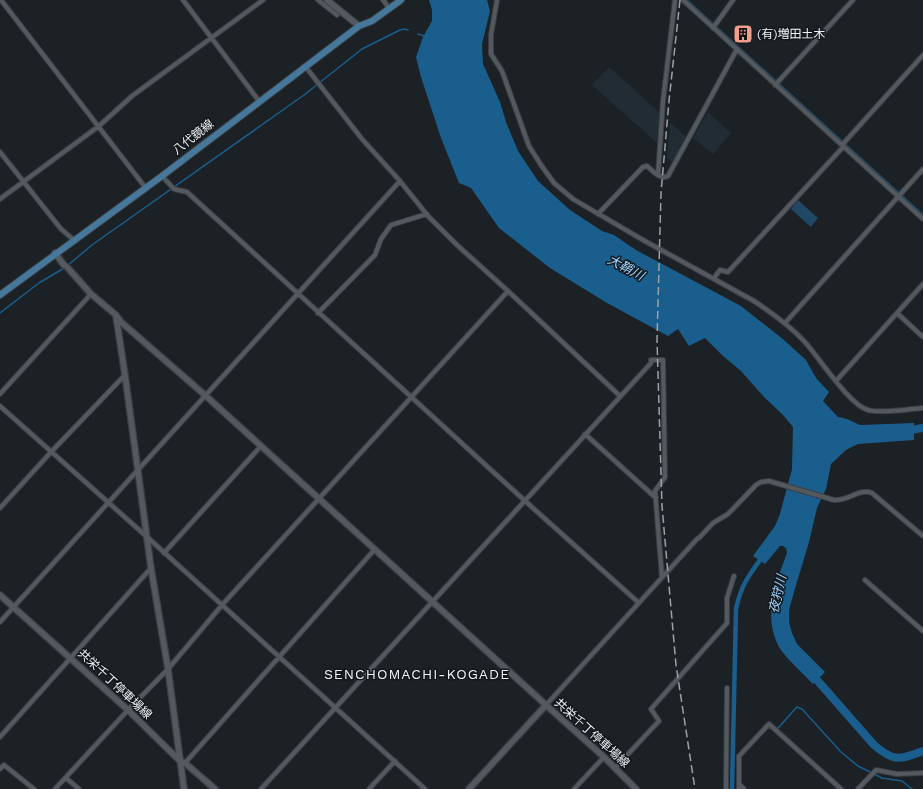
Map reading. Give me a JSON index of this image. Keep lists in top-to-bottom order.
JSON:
{
  "streets": {
    "main road": ["八代鏡線"],
    "street": ["共栄千丁停車場線"]
  },
  "districts": ["SENCHOMACHI-KOGADE"],
  "water": ["大鞘川", "夜狩川"],
  "places": {
    "building": ["(有)増田土木"]
  }
}
